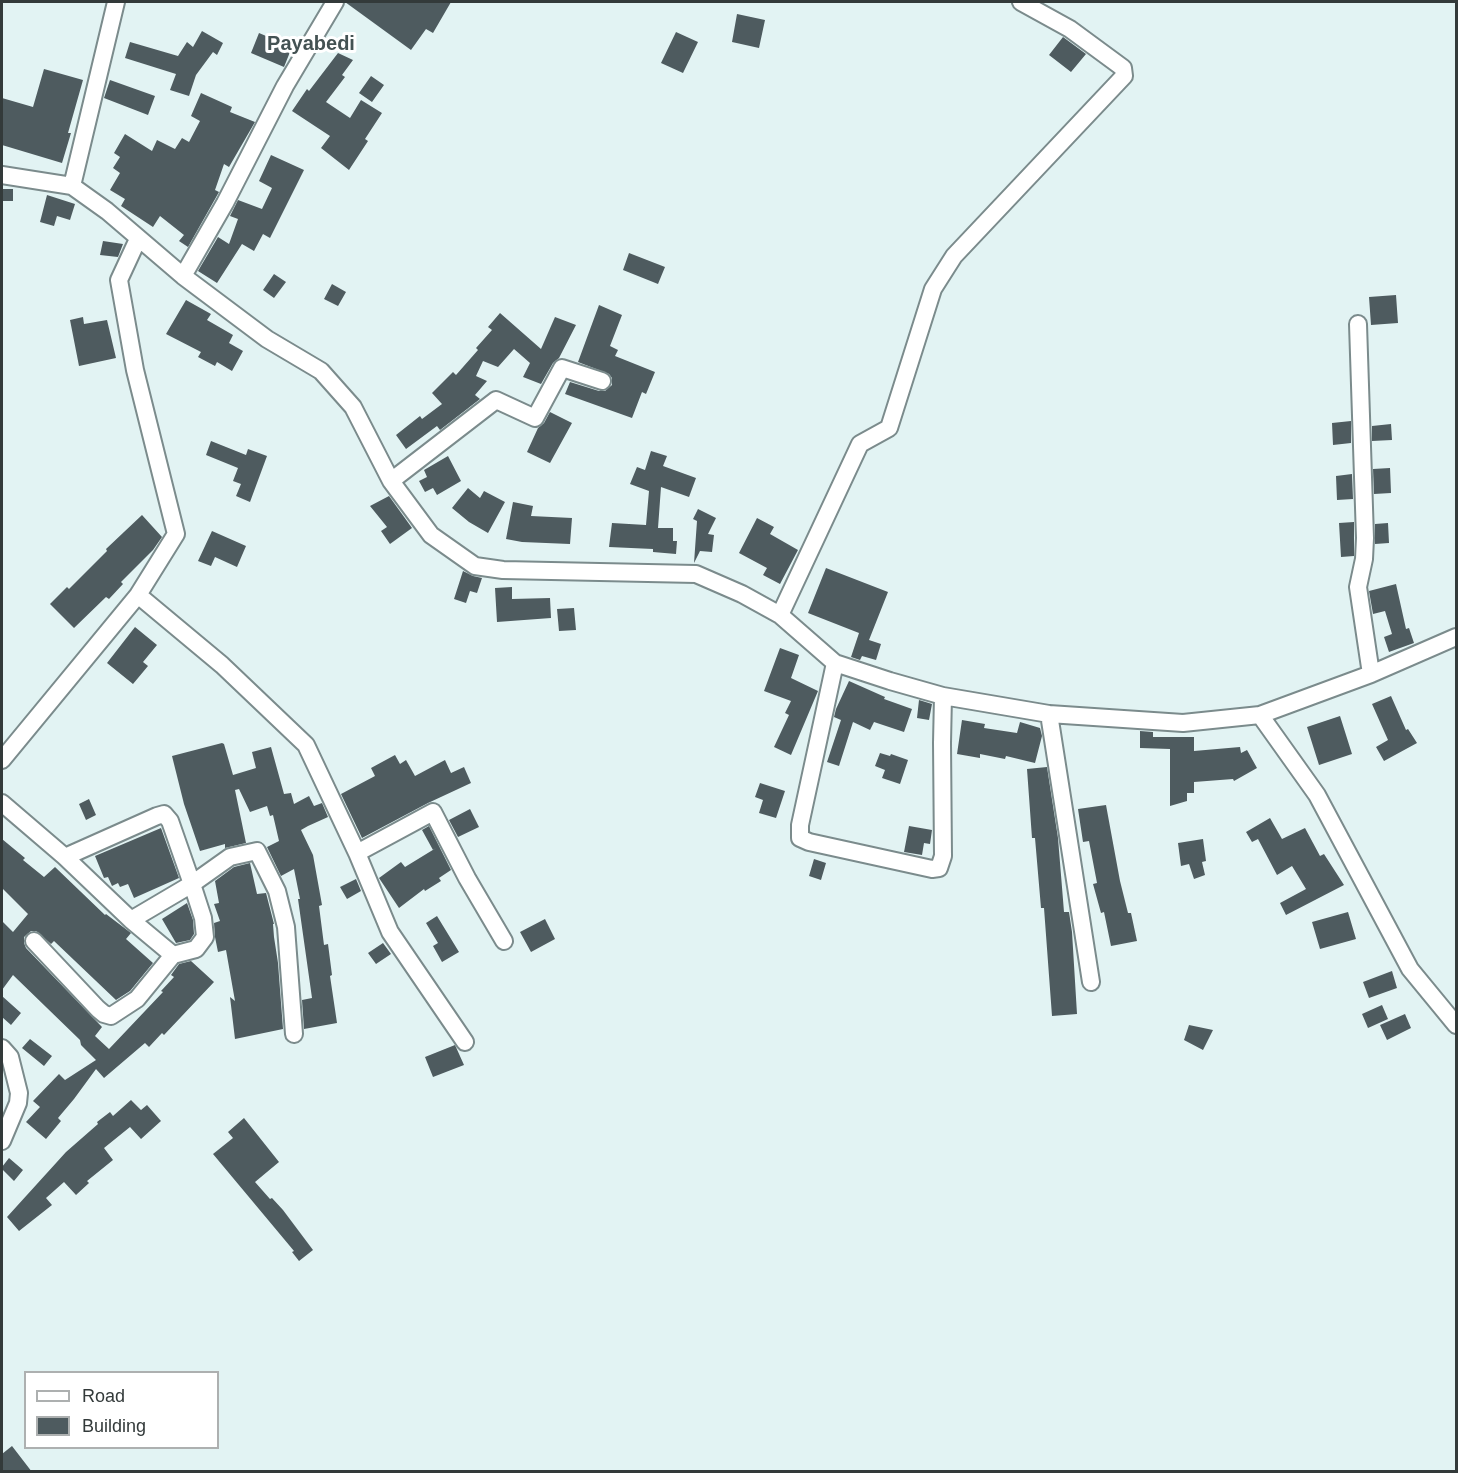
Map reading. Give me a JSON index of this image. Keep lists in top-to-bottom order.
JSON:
{
  "districts": ["Payabedi"],
  "legend": ["Road", "Building"]
}
